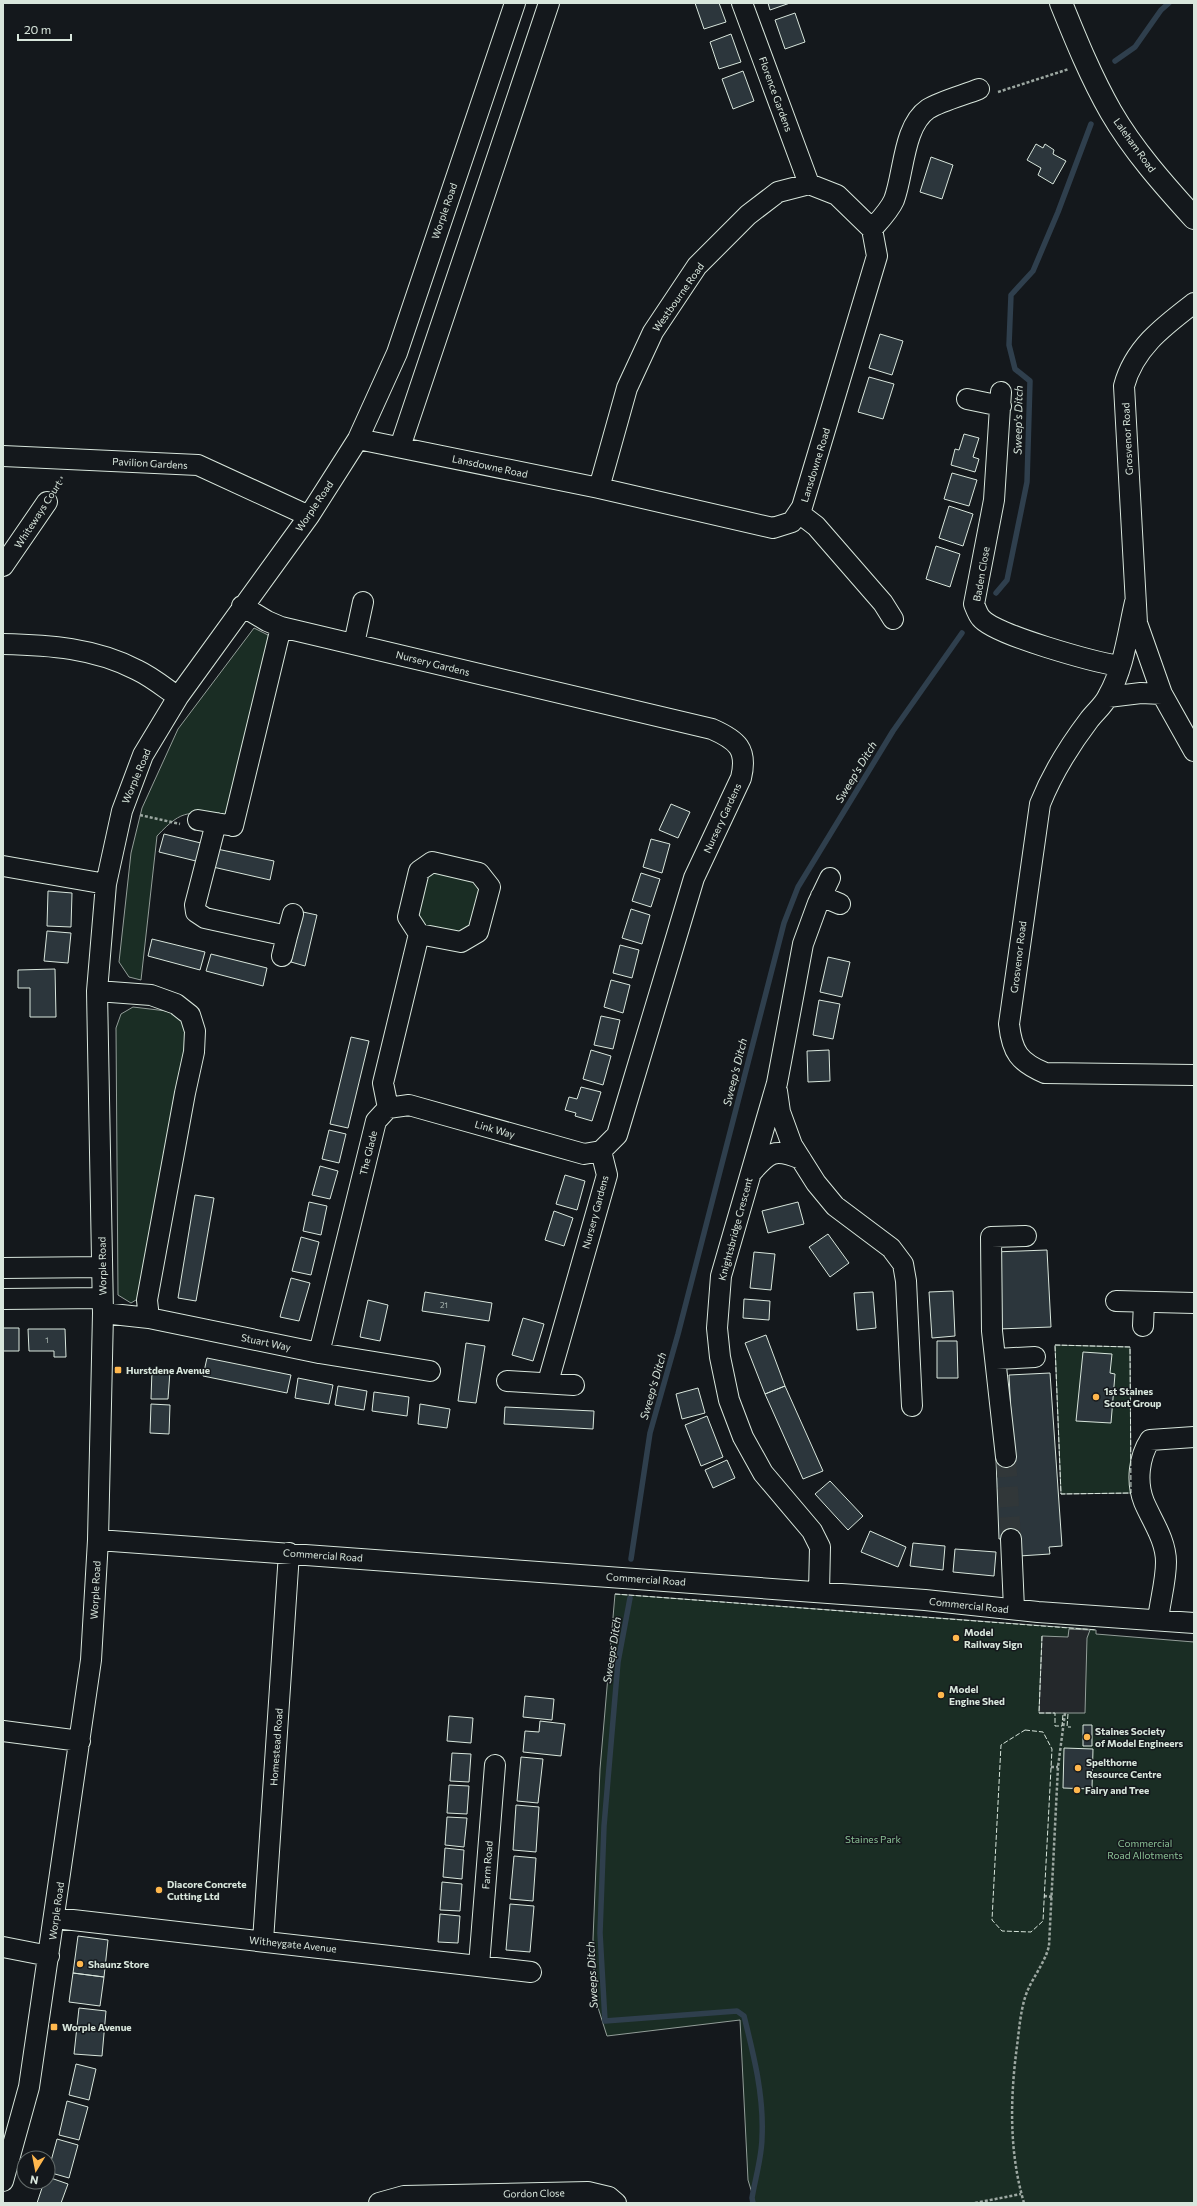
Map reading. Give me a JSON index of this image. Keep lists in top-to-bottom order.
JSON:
{
  "streets": {
    "main road": ["Laleham Road"],
    "street": [
      "Florence Gardens",
      "Worple Road",
      "Westbourne Road",
      "Grosvenor Road",
      "Pavilion Gardens",
      "Lansdowne Road",
      "Whiteways Court",
      "Baden Close",
      "Nursery Gardens",
      "Link Way",
      "The Glade",
      "Knightsbridge Crescent",
      "Stuart Way",
      "Commercial Road",
      "Homestead Road",
      "Farm Road",
      "Witheygate Avenue",
      "Gordon Close"
    ]
  },
  "crossings": [
    ["Florence Gardens", "Westbourne Road"],
    ["Worple Road", "Pavilion Gardens"],
    ["Worple Road", "Lansdowne Road"],
    ["Worple Road", "Nursery Gardens"],
    ["Worple Road", "Stuart Way"],
    ["Worple Road", "Commercial Road"],
    ["Worple Road", "Witheygate Avenue"],
    ["Westbourne Road", "Lansdowne Road"],
    ["Grosvenor Road", "Baden Close"],
    ["Pavilion Gardens", "Whiteways Court"],
    ["Nursery Gardens", "Link Way"],
    ["Link Way", "The Glade"],
    ["The Glade", "Stuart Way"],
    ["Knightsbridge Crescent", "Commercial Road"],
    ["Commercial Road", "Homestead Road"],
    ["Homestead Road", "Witheygate Avenue"],
    ["Farm Road", "Witheygate Avenue"]
  ],
  "water": ["Sweep's Ditch", "Sweeps Ditch"],
  "parks": ["Staines Park", "Commercial Road Allotments"],
  "places": {
    "transit": ["Hurstdene Avenue", "Worple Avenue"],
    "other": [
      "1st Staines Scout Group",
      "Model Railway Sign",
      "Model Engine Shed",
      "Staines Society of Model Engineers",
      "Spelthorne Resource Centre",
      "Fairy and Tree",
      "Diacore Concrete Cutting Ltd",
      "Shaunz Store"
    ]
  },
  "house_numbers": ["21", "1"],
  "scale_bar": "20 m",
  "north": "bottom"
}
